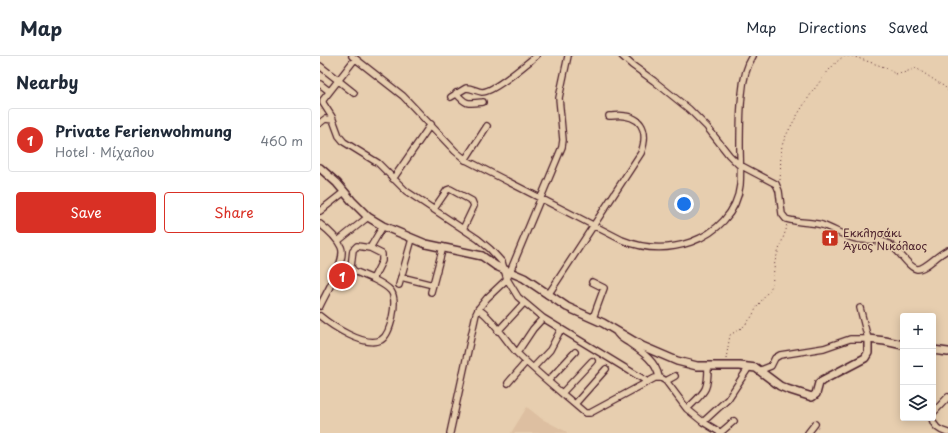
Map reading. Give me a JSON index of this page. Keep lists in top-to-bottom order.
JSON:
{
  "places": {
    "church": ["Εκκλησάκι Άγιος Νικόλαος"]
  },
  "page": {
    "header": "Map",
    "nav": ["Map", "Directions", "Saved"],
    "heading": "Nearby",
    "list": [
      {
        "mark": "1",
        "name": "Private Ferienwohmung",
        "note": "Hotel · Μίχαλου",
        "value": "460 m"
      }
    ],
    "buttons": ["Save", "Share"],
    "pins": "1",
    "map_buttons": ["+", "−"]
  }
}
